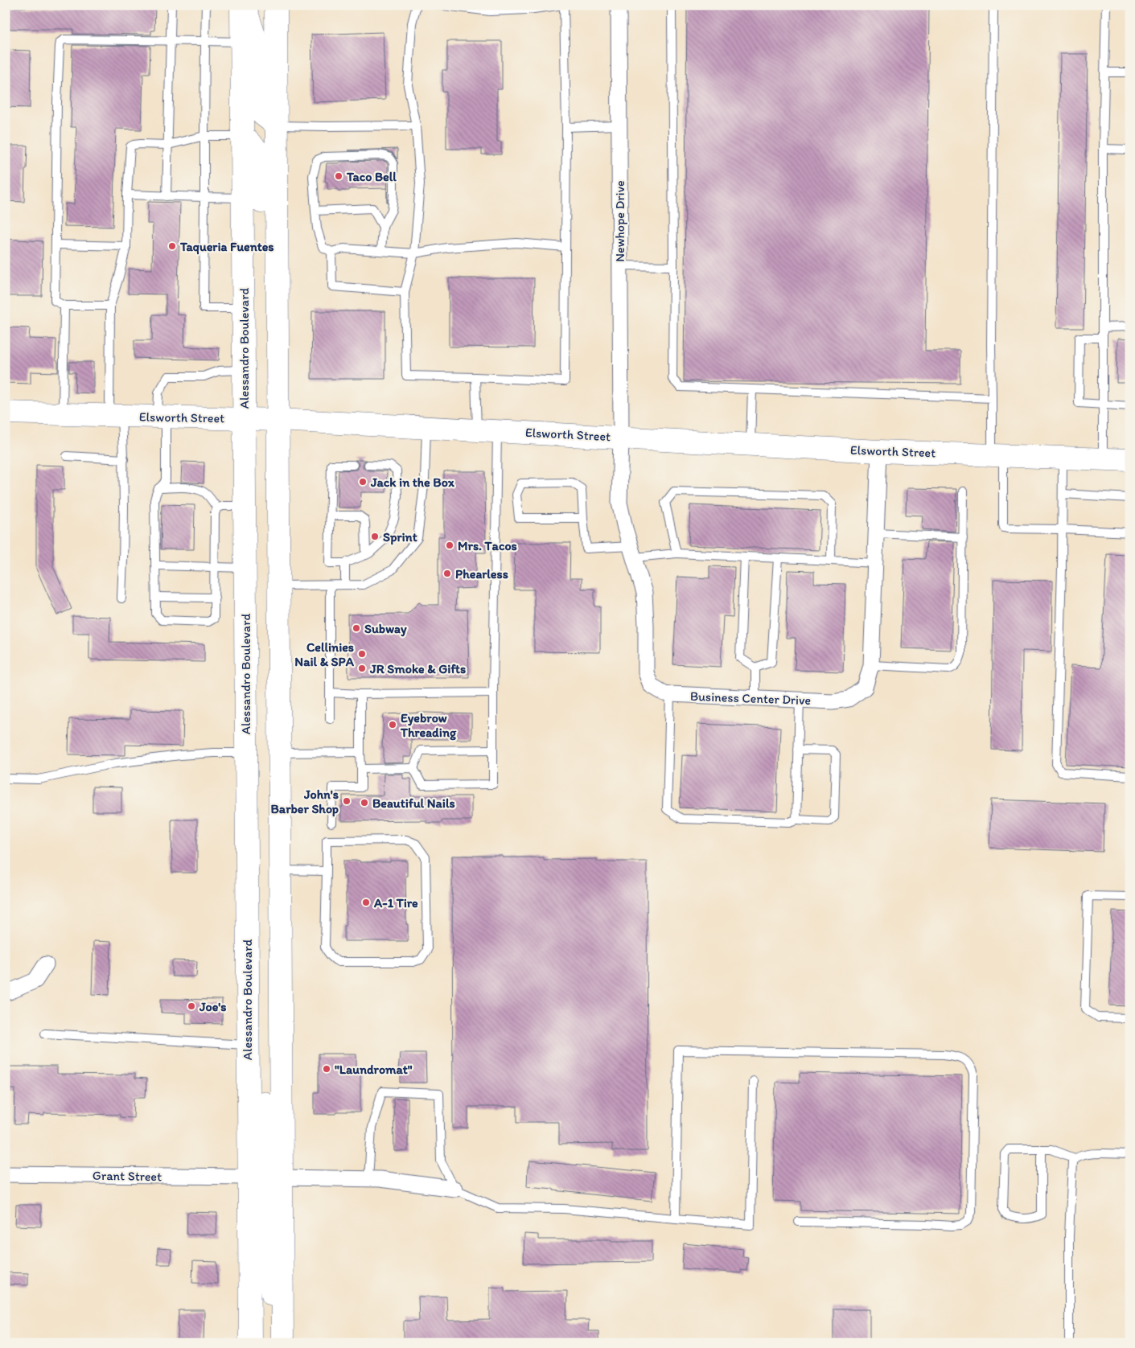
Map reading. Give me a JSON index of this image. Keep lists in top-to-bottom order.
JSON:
{
  "streets": {
    "main road": ["Alessandro Boulevard", "Elsworth Street"],
    "street": ["Newhope Drive", "Business Center Drive", "Grant Street"]
  },
  "crossings": [
    ["Newhope Drive", "Elsworth Street"],
    ["Newhope Drive", "Business Center Drive"],
    ["Alessandro Boulevard", "Elsworth Street"],
    ["Alessandro Boulevard", "Grant Street"],
    ["Elsworth Street", "Business Center Drive"]
  ],
  "places": [
    "Taco Bell",
    "Taqueria Fuentes",
    "Jack in the Box",
    "Sprint",
    "Mrs. Tacos",
    "Phearless",
    "Subway",
    "Cellinies Nail & SPA",
    "JR Smoke & Gifts",
    "Eyebrow Threading",
    "John's Barber Shop",
    "Beautiful Nails",
    "A-1 Tire",
    "Joe's",
    "\"Laundromat\""
  ]
}
